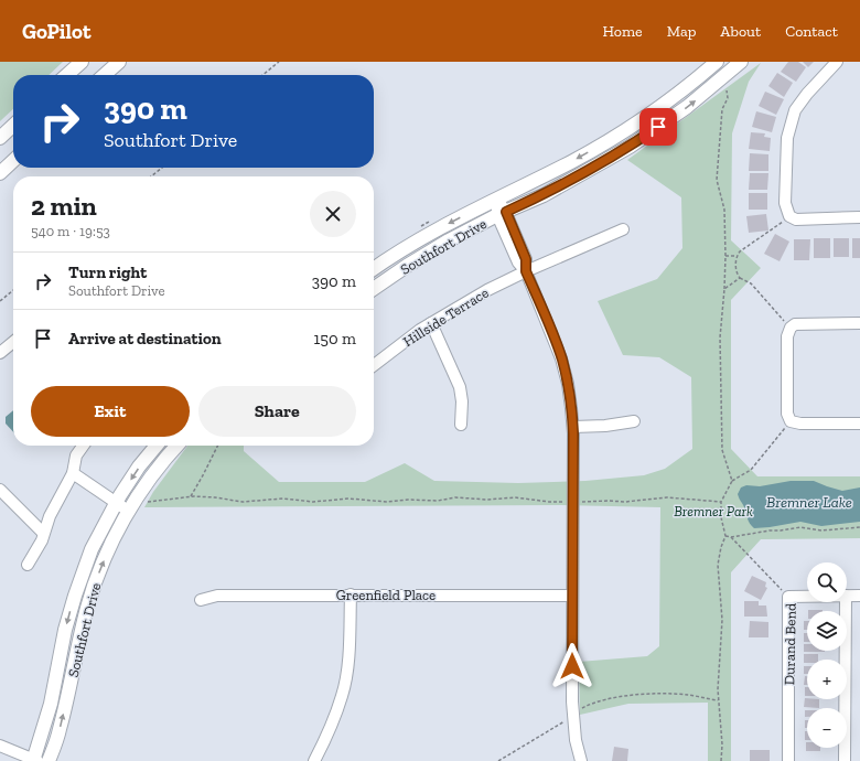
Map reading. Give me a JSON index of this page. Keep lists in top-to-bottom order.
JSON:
{
  "streets": {
    "main road": ["Southfort Drive"],
    "street": ["Hillside Terrace", "Greenfield Place", "Durand Bend"]
  },
  "water": ["Bremner Lake"],
  "parks": ["Bremner Park"],
  "page": {
    "header": "GoPilot",
    "nav": [
      "Home",
      "Map",
      "About",
      "Contact"
    ],
    "turn": ["390 m", "Southfort Drive"],
    "heading": ["2 min", "540 m · 19:53"],
    "list": [
      {
        "name": "Turn right",
        "note": "Southfort Drive",
        "value": "390 m"
      },
      {
        "name": "Arrive at destination",
        "value": "150 m"
      }
    ],
    "buttons": ["Exit", "Share"],
    "map_buttons": ["+", "−"]
  }
}
